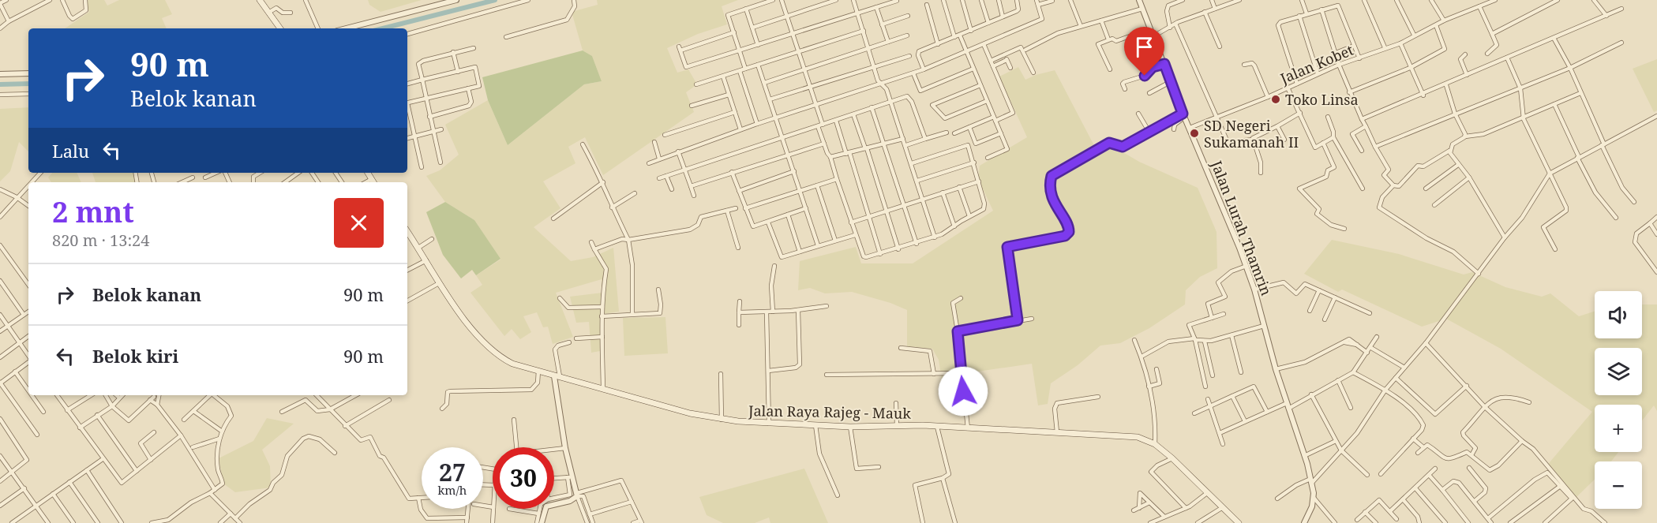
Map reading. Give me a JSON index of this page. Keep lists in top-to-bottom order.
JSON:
{
  "streets": {
    "main road": ["Jalan Raya Rajeg - Mauk"],
    "street": ["Jalan Kobet", "Jalan Lurah Thamrin"]
  },
  "crossings": [
    ["Jalan Kobet", "Jalan Lurah Thamrin"]
  ],
  "places": ["Toko Linsa", "SD Negeri Sukamanah II"],
  "page": {
    "turn": ["90 m", "Belok kanan"],
    "then": "Lalu",
    "heading": ["2 mnt", "820 m · 13:24"],
    "list": [
      {
        "name": "Belok kanan",
        "value": "90 m"
      },
      {
        "name": "Belok kiri",
        "value": "90 m"
      }
    ],
    "map_buttons": ["+", "−"],
    "speed": "27 km/h",
    "limit": "30"
  }
}
